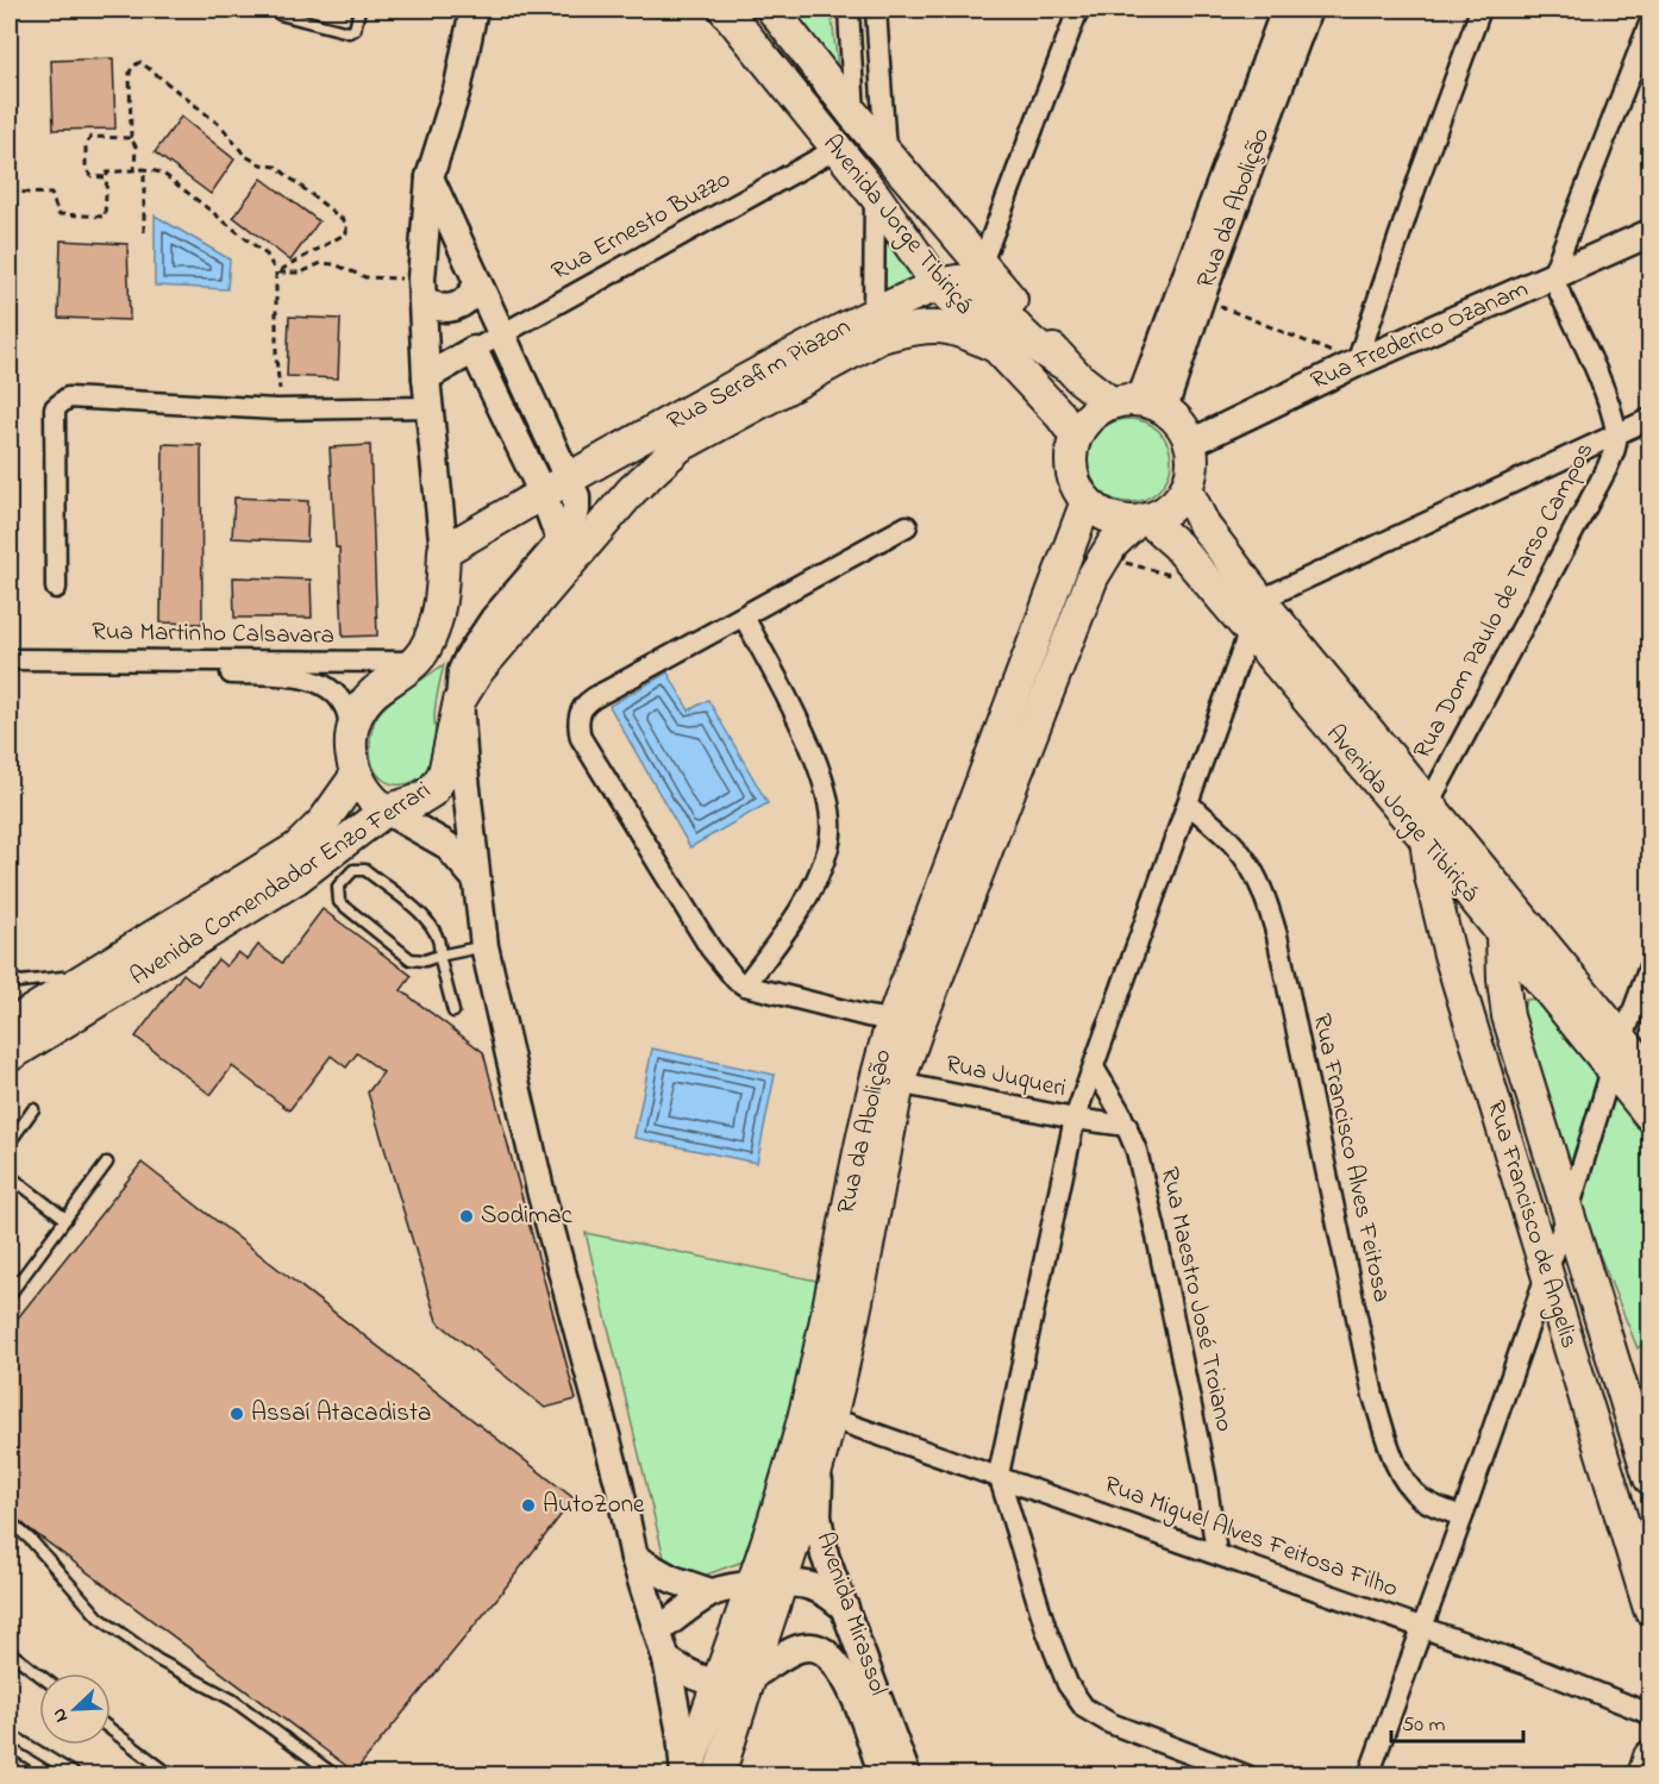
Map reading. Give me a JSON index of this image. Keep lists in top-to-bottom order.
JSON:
{
  "streets": {
    "main road": [
      "Rua da Abolição",
      "Avenida Jorge Tibiriçá",
      "Rua Frederico Ozanam",
      "Rua Serafim Piazon",
      "Avenida Comendador Enzo Ferrari",
      "Rua Francisco de Angelis",
      "Avenida Mirassol"
    ],
    "street": [
      "Rua Ernesto Buzzo",
      "Rua Dom Paulo de Tarso Campos",
      "Rua Martinho Calsavara",
      "Rua Juqueri",
      "Rua Francisco Alves Feitosa",
      "Rua Maestro José Troiano",
      "Rua Miguel Alves Feitosa Filho"
    ]
  },
  "crossings": [
    ["Rua da Abolição", "Avenida Jorge Tibiriçá"],
    ["Rua da Abolição", "Rua Frederico Ozanam"],
    ["Rua da Abolição", "Rua Juqueri"],
    ["Rua da Abolição", "Rua Miguel Alves Feitosa Filho"],
    ["Rua da Abolição", "Avenida Mirassol"],
    ["Avenida Jorge Tibiriçá", "Rua Ernesto Buzzo"],
    ["Avenida Jorge Tibiriçá", "Rua Frederico Ozanam"],
    ["Avenida Jorge Tibiriçá", "Rua Serafim Piazon"],
    ["Avenida Jorge Tibiriçá", "Rua Dom Paulo de Tarso Campos"],
    ["Avenida Jorge Tibiriçá", "Avenida Comendador Enzo Ferrari"],
    ["Avenida Jorge Tibiriçá", "Rua Francisco de Angelis"],
    ["Rua Frederico Ozanam", "Rua Dom Paulo de Tarso Campos"],
    ["Rua Juqueri", "Rua Maestro José Troiano"],
    ["Rua Maestro José Troiano", "Rua Miguel Alves Feitosa Filho"]
  ],
  "places": ["Sodimac", "Assaí Atacadista", "AutoZone"],
  "scale_bar": "50 m",
  "north": "bottom left"
}
